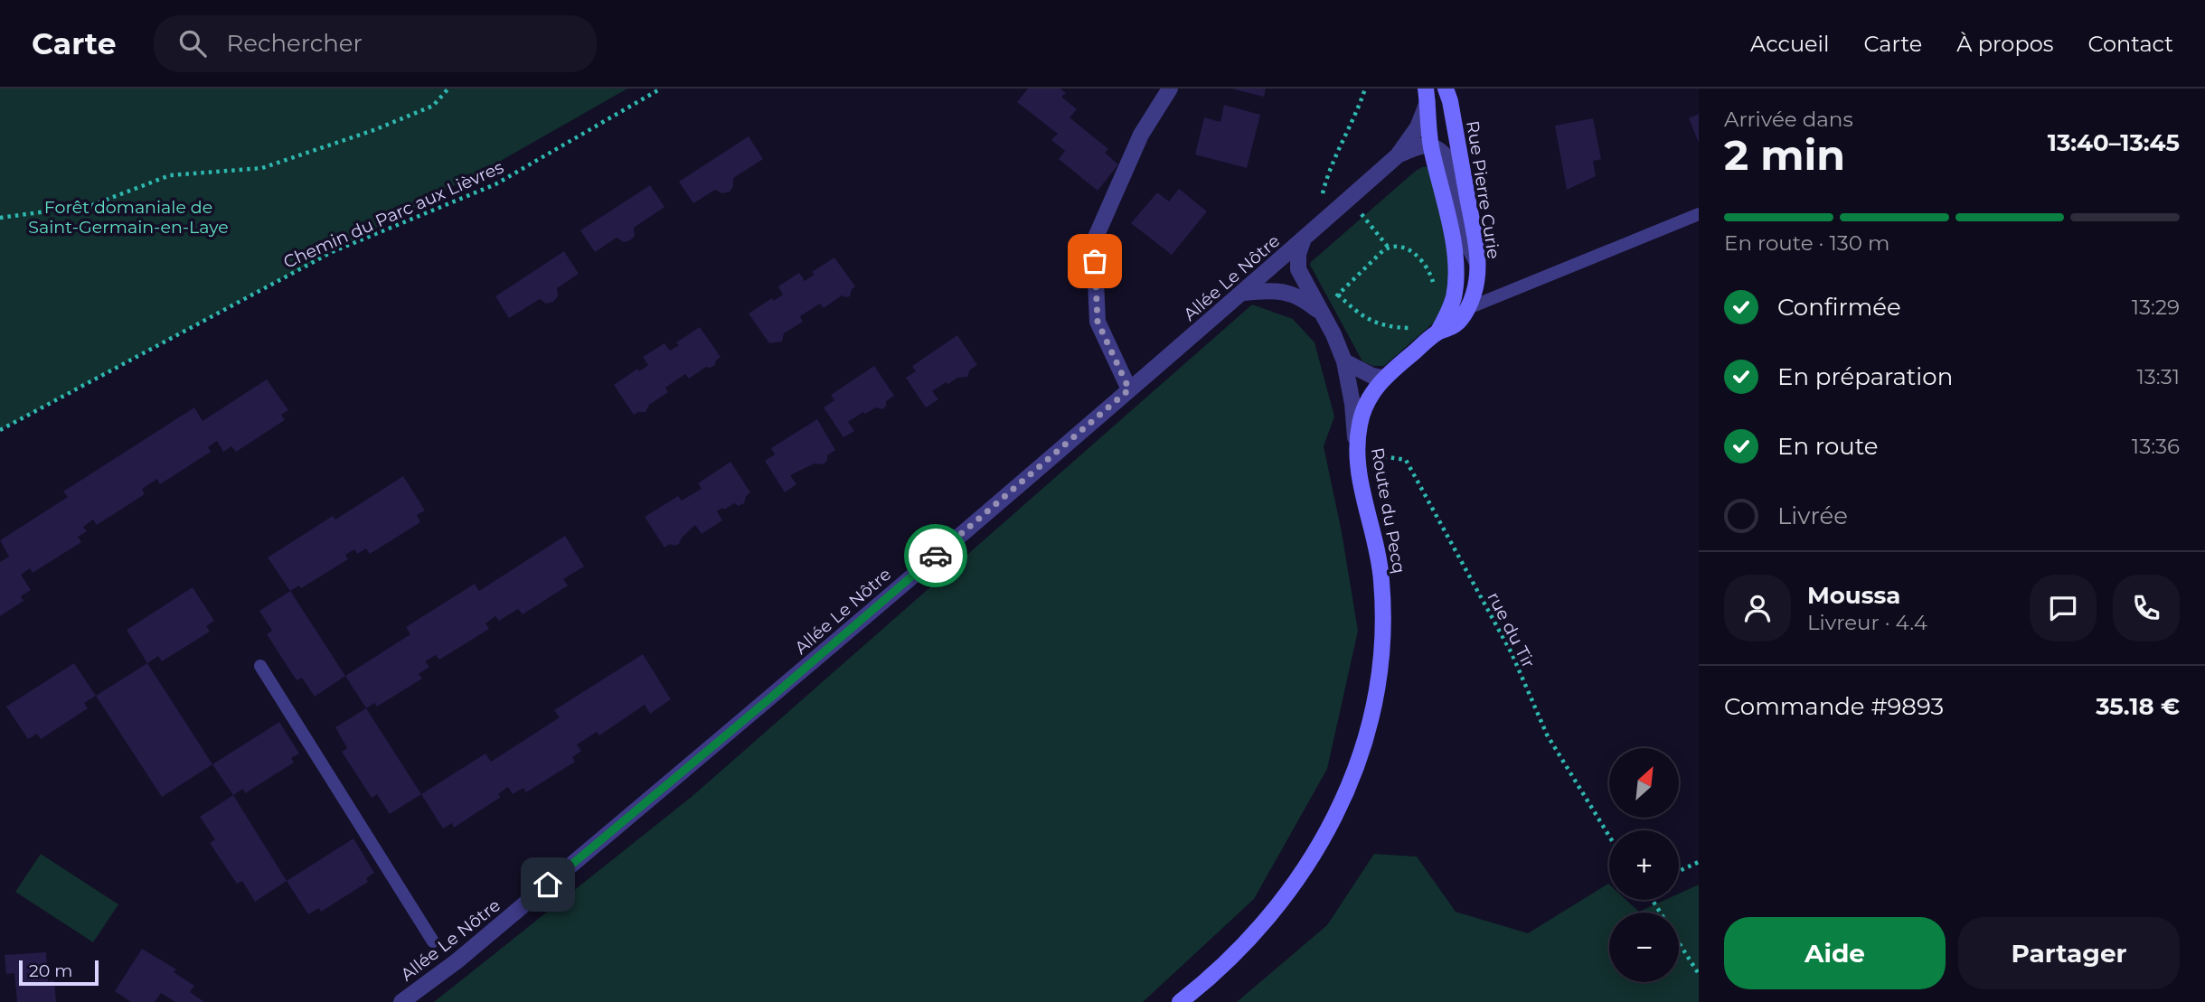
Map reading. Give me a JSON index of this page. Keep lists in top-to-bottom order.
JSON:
{
  "streets": {
    "main road": ["Rue Pierre Curie", "Route du Pecq"],
    "street": ["Allée Le Nôtre"],
    "path": ["Chemin du Parc aux Lièvres", "rue du Tir"]
  },
  "crossings": [
    ["Route du Pecq", "rue du Tir"]
  ],
  "parks": ["Forêt domaniale de Saint-Germain-en-Laye"],
  "scale_bar": "20 m",
  "north": "top right",
  "page": {
    "header": "Carte",
    "search": "Rechercher",
    "nav": [
      "Accueil",
      "Carte",
      "À propos",
      "Contact"
    ],
    "heading": ["2 min", "Arrivée dans", "13:40–13:45"],
    "panel": [
      "Moussa",
      "Livreur · 4.4",
      "Commande #9893",
      "35.18 €"
    ],
    "bar": "En route · 130 m",
    "list": [
      ["Confirmée", "13:29"],
      ["En préparation", "13:31"],
      ["En route", "13:36"],
      "Livrée"
    ],
    "map_buttons": ["+", "−"],
    "buttons": ["Aide", "Partager"],
    "scale": "20 m"
  }
}
